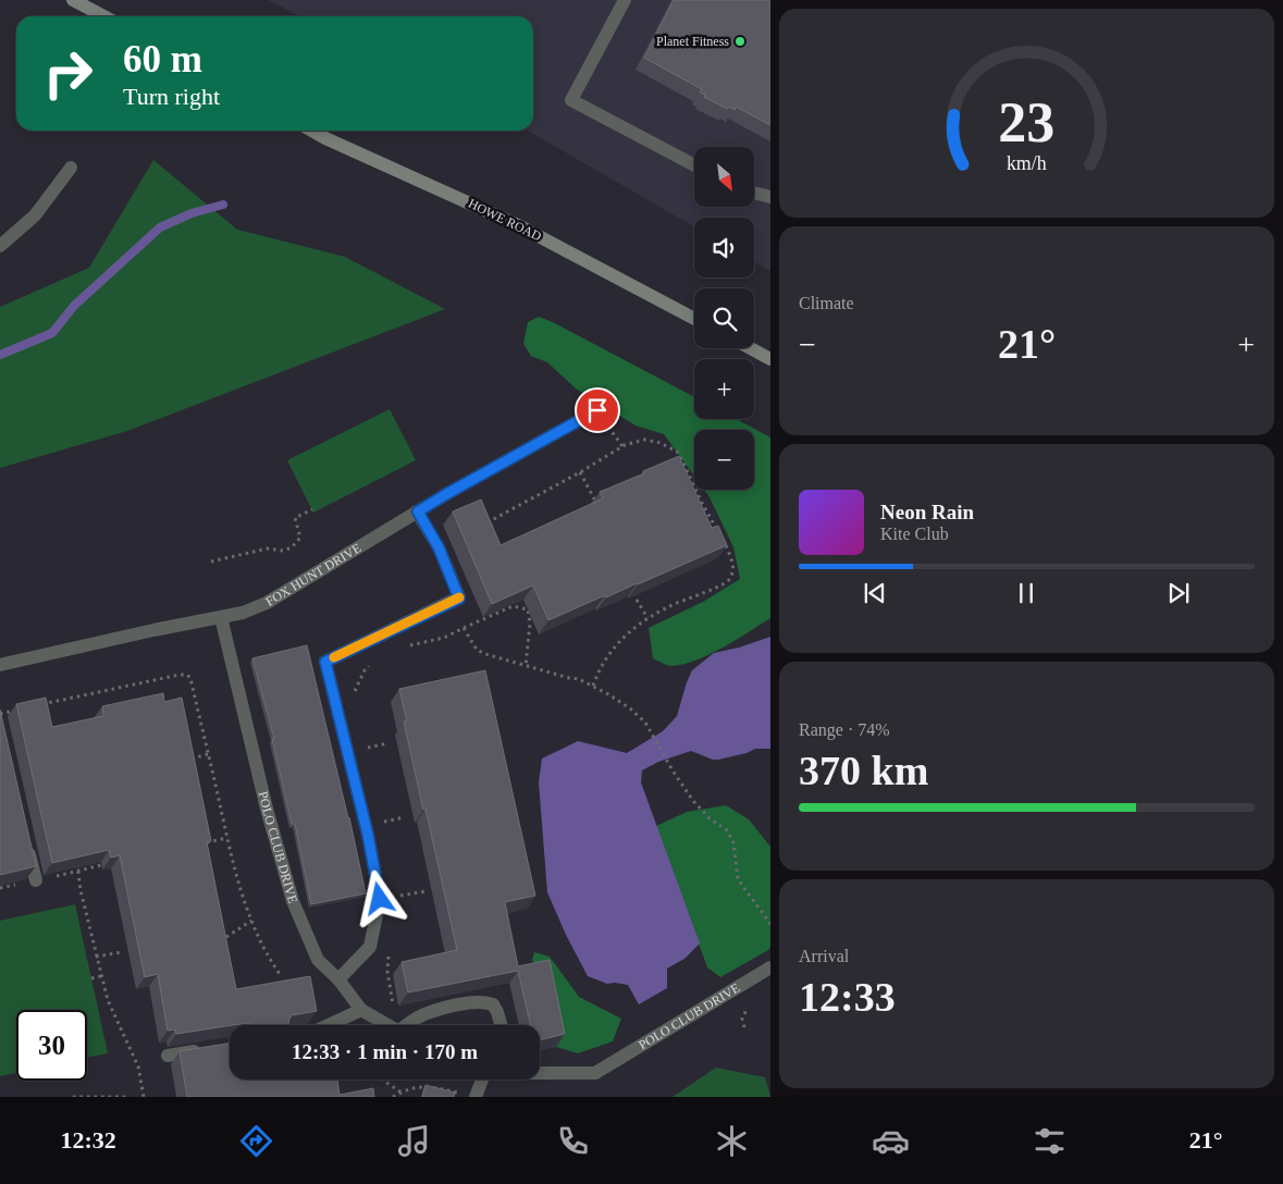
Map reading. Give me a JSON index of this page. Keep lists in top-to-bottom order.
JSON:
{
  "streets": {
    "street": ["HOWE ROAD", "FOX HUNT DRIVE", "POLO CLUB DRIVE"]
  },
  "crossings": [
    ["FOX HUNT DRIVE", "POLO CLUB DRIVE"]
  ],
  "places": ["Planet Fitness"],
  "north": "bottom right",
  "page": {
    "turn": ["60 m", "Turn right"],
    "map_buttons": ["+", "−"],
    "tile": [
      "Climate",
      ["Range · 74%", "370 km"],
      ["Arrival", "12:33"]
    ],
    "heat": ["−", "21°", "+"],
    "song": ["Neon Rain", "Kite Club"],
    "limit": "30",
    "trip": "12:33 · 1 min · 170 m",
    "tabs": ["12:32", "21°"],
    "gauge": ["23", "km/h"]
  }
}
